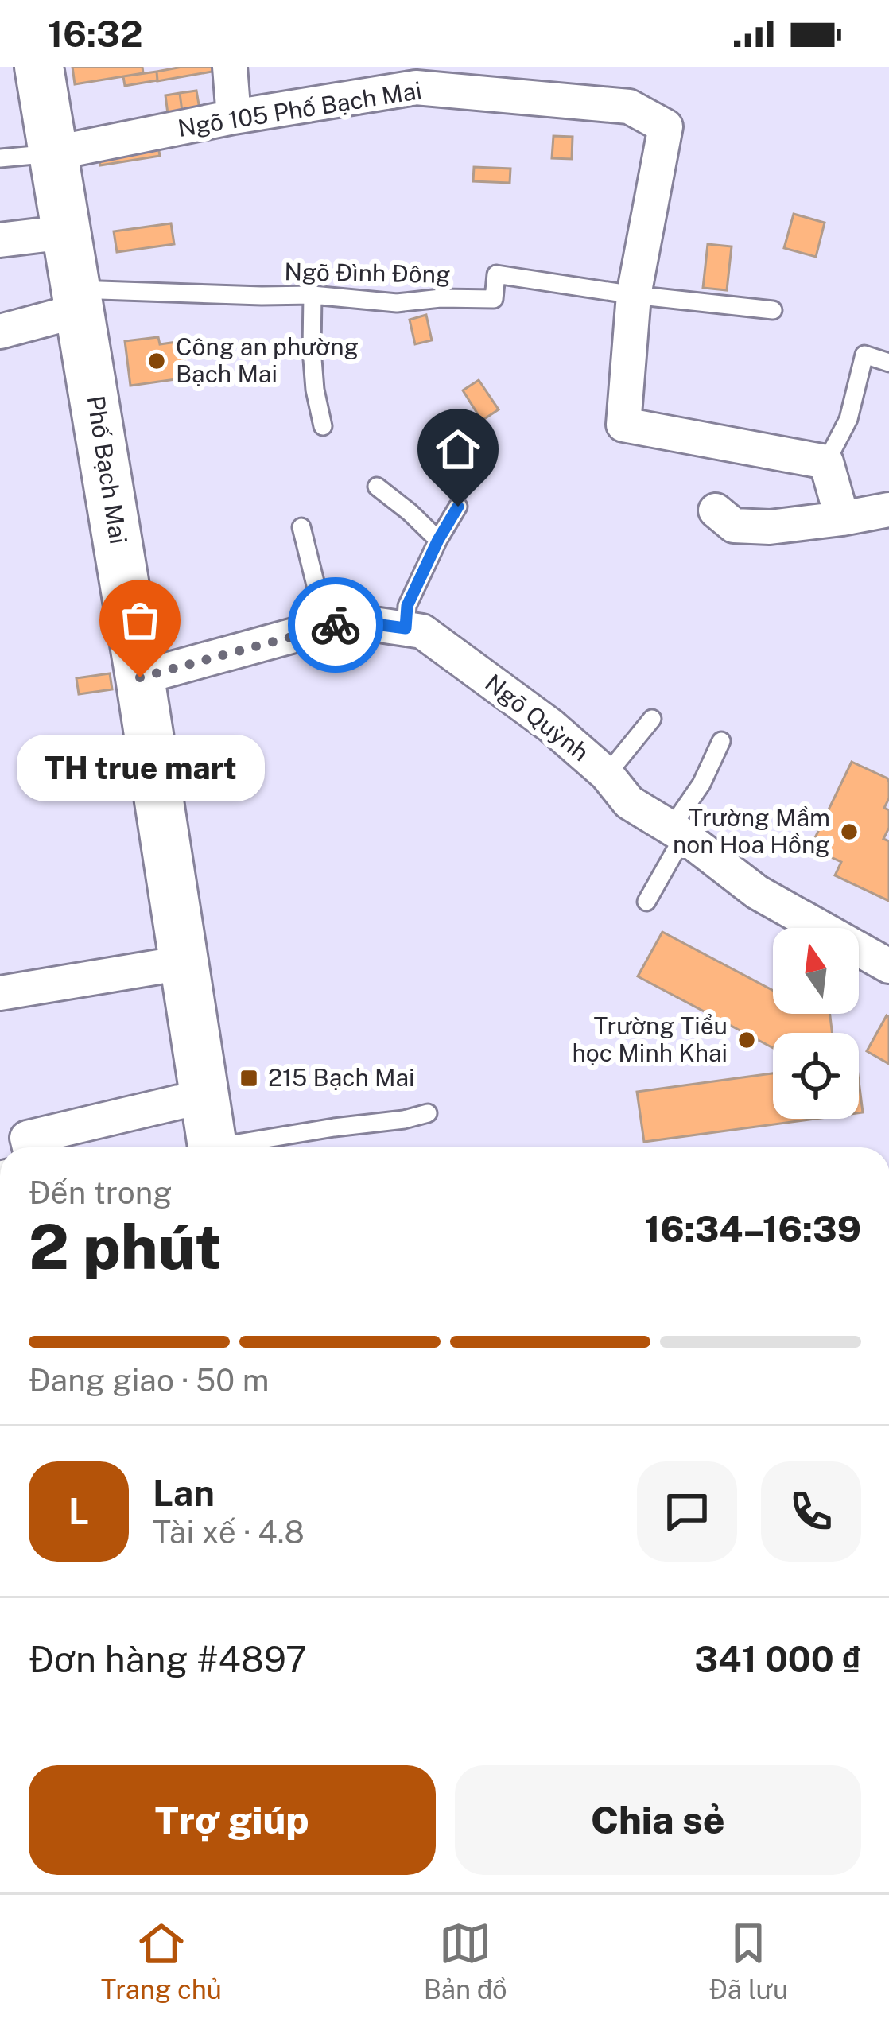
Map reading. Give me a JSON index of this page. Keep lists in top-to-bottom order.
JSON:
{
  "streets": {
    "main road": ["Phố Bạch Mai"],
    "street": ["Ngõ 105 Phố Bạch Mai", "Ngõ Quỳnh"],
    "lane": ["Ngõ Đình Đông"]
  },
  "crossings": [
    ["Ngõ 105 Phố Bạch Mai", "Ngõ Đình Đông"],
    ["Ngõ 105 Phố Bạch Mai", "Phố Bạch Mai"],
    ["Ngõ Đình Đông", "Phố Bạch Mai"],
    ["Phố Bạch Mai", "Ngõ Quỳnh"]
  ],
  "places": {
    "other": [
      "Công an phường Bạch Mai",
      "TH true mart",
      "Trường Mầm non Hoa Hồng",
      "Trường Tiểu học Minh Khai"
    ],
    "transit": ["215 Bạch Mai"]
  },
  "north": "top",
  "page": {
    "status": "16:32",
    "bubble": "TH true mart",
    "heading": ["2 phút", "Đến trong", "16:34–16:39"],
    "panel": [
      "Lan",
      "Tài xế · 4.8",
      "Đơn hàng #4897",
      "341 000 ₫"
    ],
    "bar": "Đang giao · 50 m",
    "round": "L",
    "buttons": ["Trợ giúp", "Chia sẻ"],
    "tabs": ["Trang chủ", "Bản đồ", "Đã lưu"]
  }
}
